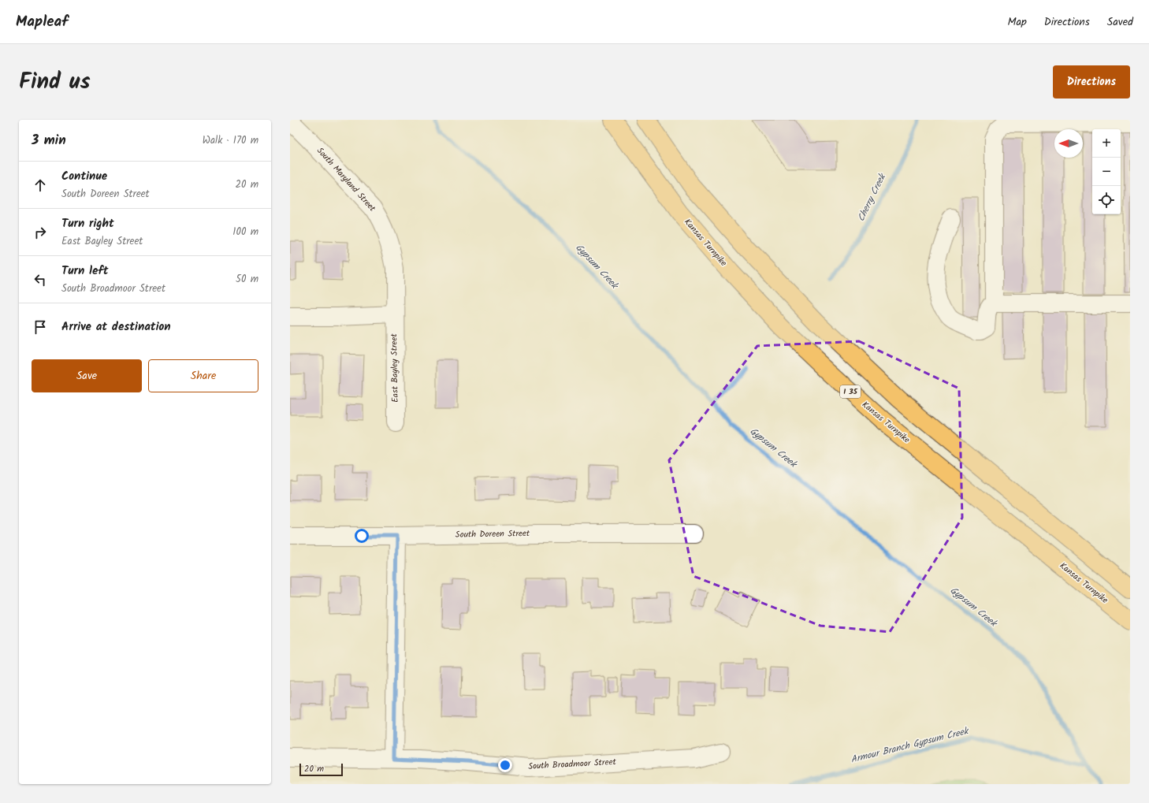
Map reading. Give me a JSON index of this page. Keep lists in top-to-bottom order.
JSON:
{
  "streets": {
    "highway": ["Kansas Turnpike", "I 35"],
    "street": [
      "South Maryland Street",
      "East Bayley Street",
      "South Doreen Street",
      "South Broadmoor Street"
    ]
  },
  "crossings": [
    ["South Maryland Street", "East Bayley Street"]
  ],
  "water": ["Cherry Creek", "Gypsum Creek", "Armour Branch Gypsum Creek"],
  "scale_bar": "20 m",
  "north": "left",
  "page": {
    "header": "Mapleaf",
    "nav": ["Map", "Directions", "Saved"],
    "title": "Find us",
    "buttons": [
      "Directions",
      ["Save", "Share"]
    ],
    "heading": ["3 min", "Walk · 170 m"],
    "map_buttons": ["+", "−"],
    "list": [
      ["Continue", "South Doreen Street", "20 m"],
      ["Turn right", "East Bayley Street", "100 m"],
      ["Turn left", "South Broadmoor Street", "50 m"],
      "Arrive at destination"
    ],
    "scale": "20 m"
  }
}
